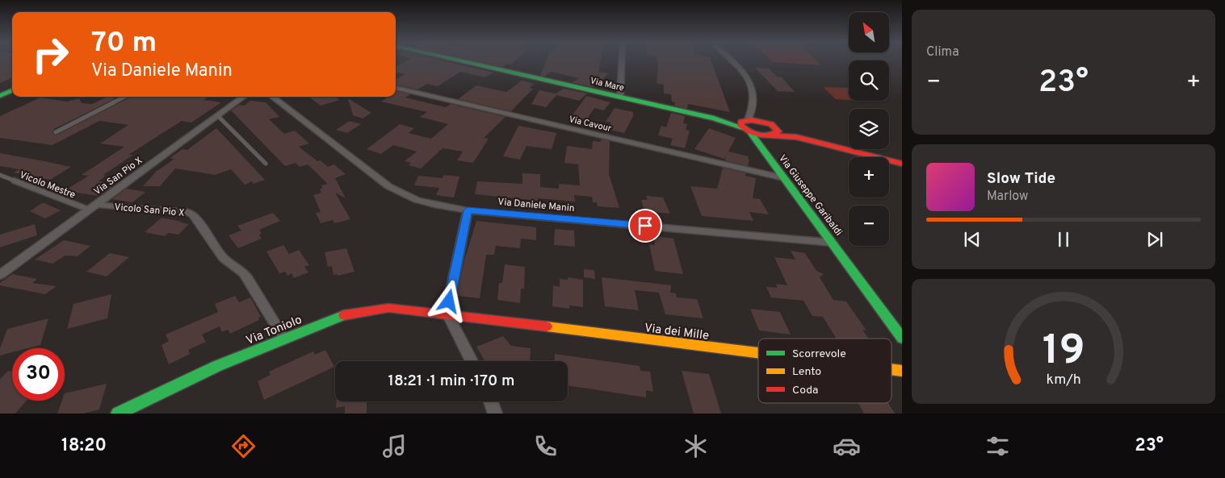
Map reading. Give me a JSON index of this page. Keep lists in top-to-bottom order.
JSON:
{
  "streets": {
    "street": [
      "Via Mare",
      "Via Cavour",
      "Via San Pio X",
      "Via Giuseppe Garibaldi",
      "Via Daniele Manin",
      "Vicolo San Pio X",
      "Via Toniolo",
      "Via dei Mille"
    ],
    "lane": ["Vicolo Mestre"]
  },
  "crossings": [
    ["Via Mare", "Via Giuseppe Garibaldi"],
    ["Via Cavour", "Via Giuseppe Garibaldi"],
    ["Via San Pio X", "Vicolo Mestre"],
    ["Via San Pio X", "Vicolo San Pio X"],
    ["Vicolo Mestre", "Vicolo San Pio X"],
    ["Via Giuseppe Garibaldi", "Via Daniele Manin"],
    ["Vicolo San Pio X", "Via Toniolo"],
    ["Via Toniolo", "Via dei Mille"]
  ],
  "legend": ["Scorrevole", "Lento", "Coda"],
  "north": "top left",
  "page": {
    "tile": "Clima",
    "map_buttons": ["+", "−"],
    "turn": ["70 m", "Via Daniele Manin"],
    "heat": ["−", "23°", "+"],
    "song": ["Slow Tide", "Marlow"],
    "limit": "30",
    "trip": "18:21 · 1 min · 170 m",
    "tabs": ["18:20", "23°"],
    "gauge": ["19", "km/h"]
  }
}
